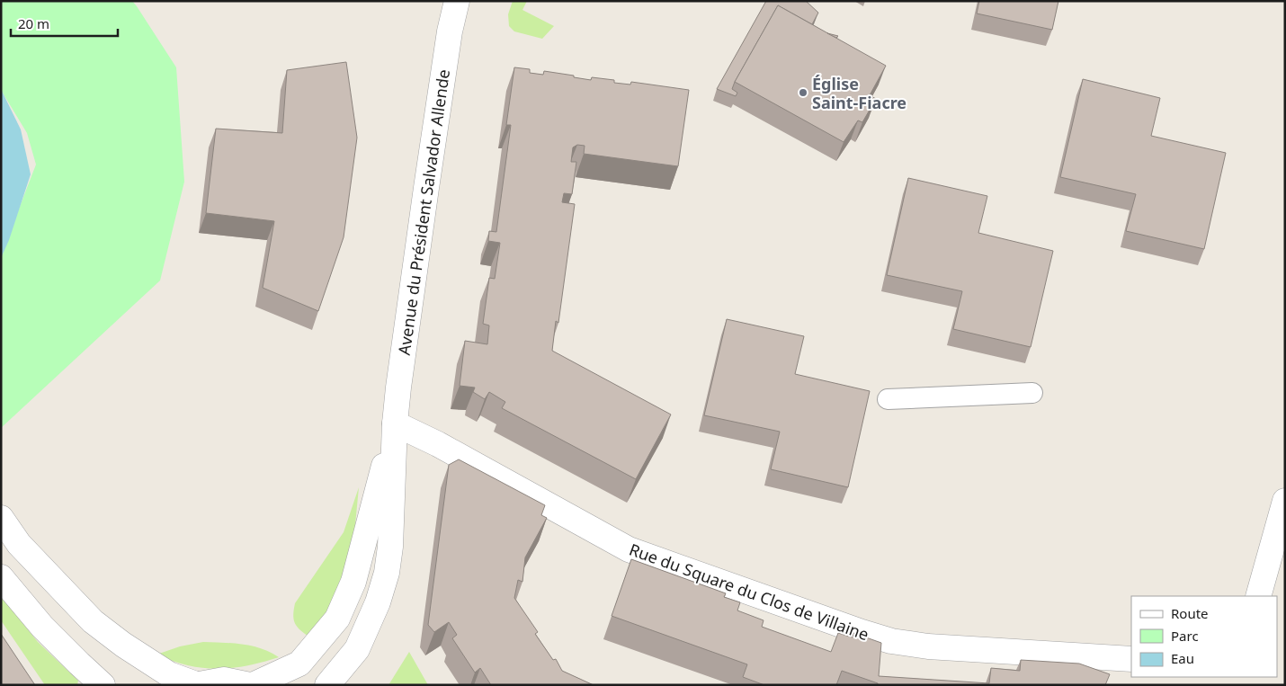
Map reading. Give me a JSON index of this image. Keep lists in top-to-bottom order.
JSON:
{
  "streets": {
    "street": ["Avenue du Président Salvador Allende", "Rue du Square du Clos de Villaine"]
  },
  "crossings": [
    ["Avenue du Président Salvador Allende", "Rue du Square du Clos de Villaine"]
  ],
  "places": ["Église Saint-Fiacre"],
  "legend": ["Route", "Parc", "Eau"],
  "scale_bar": "20 m"
}
